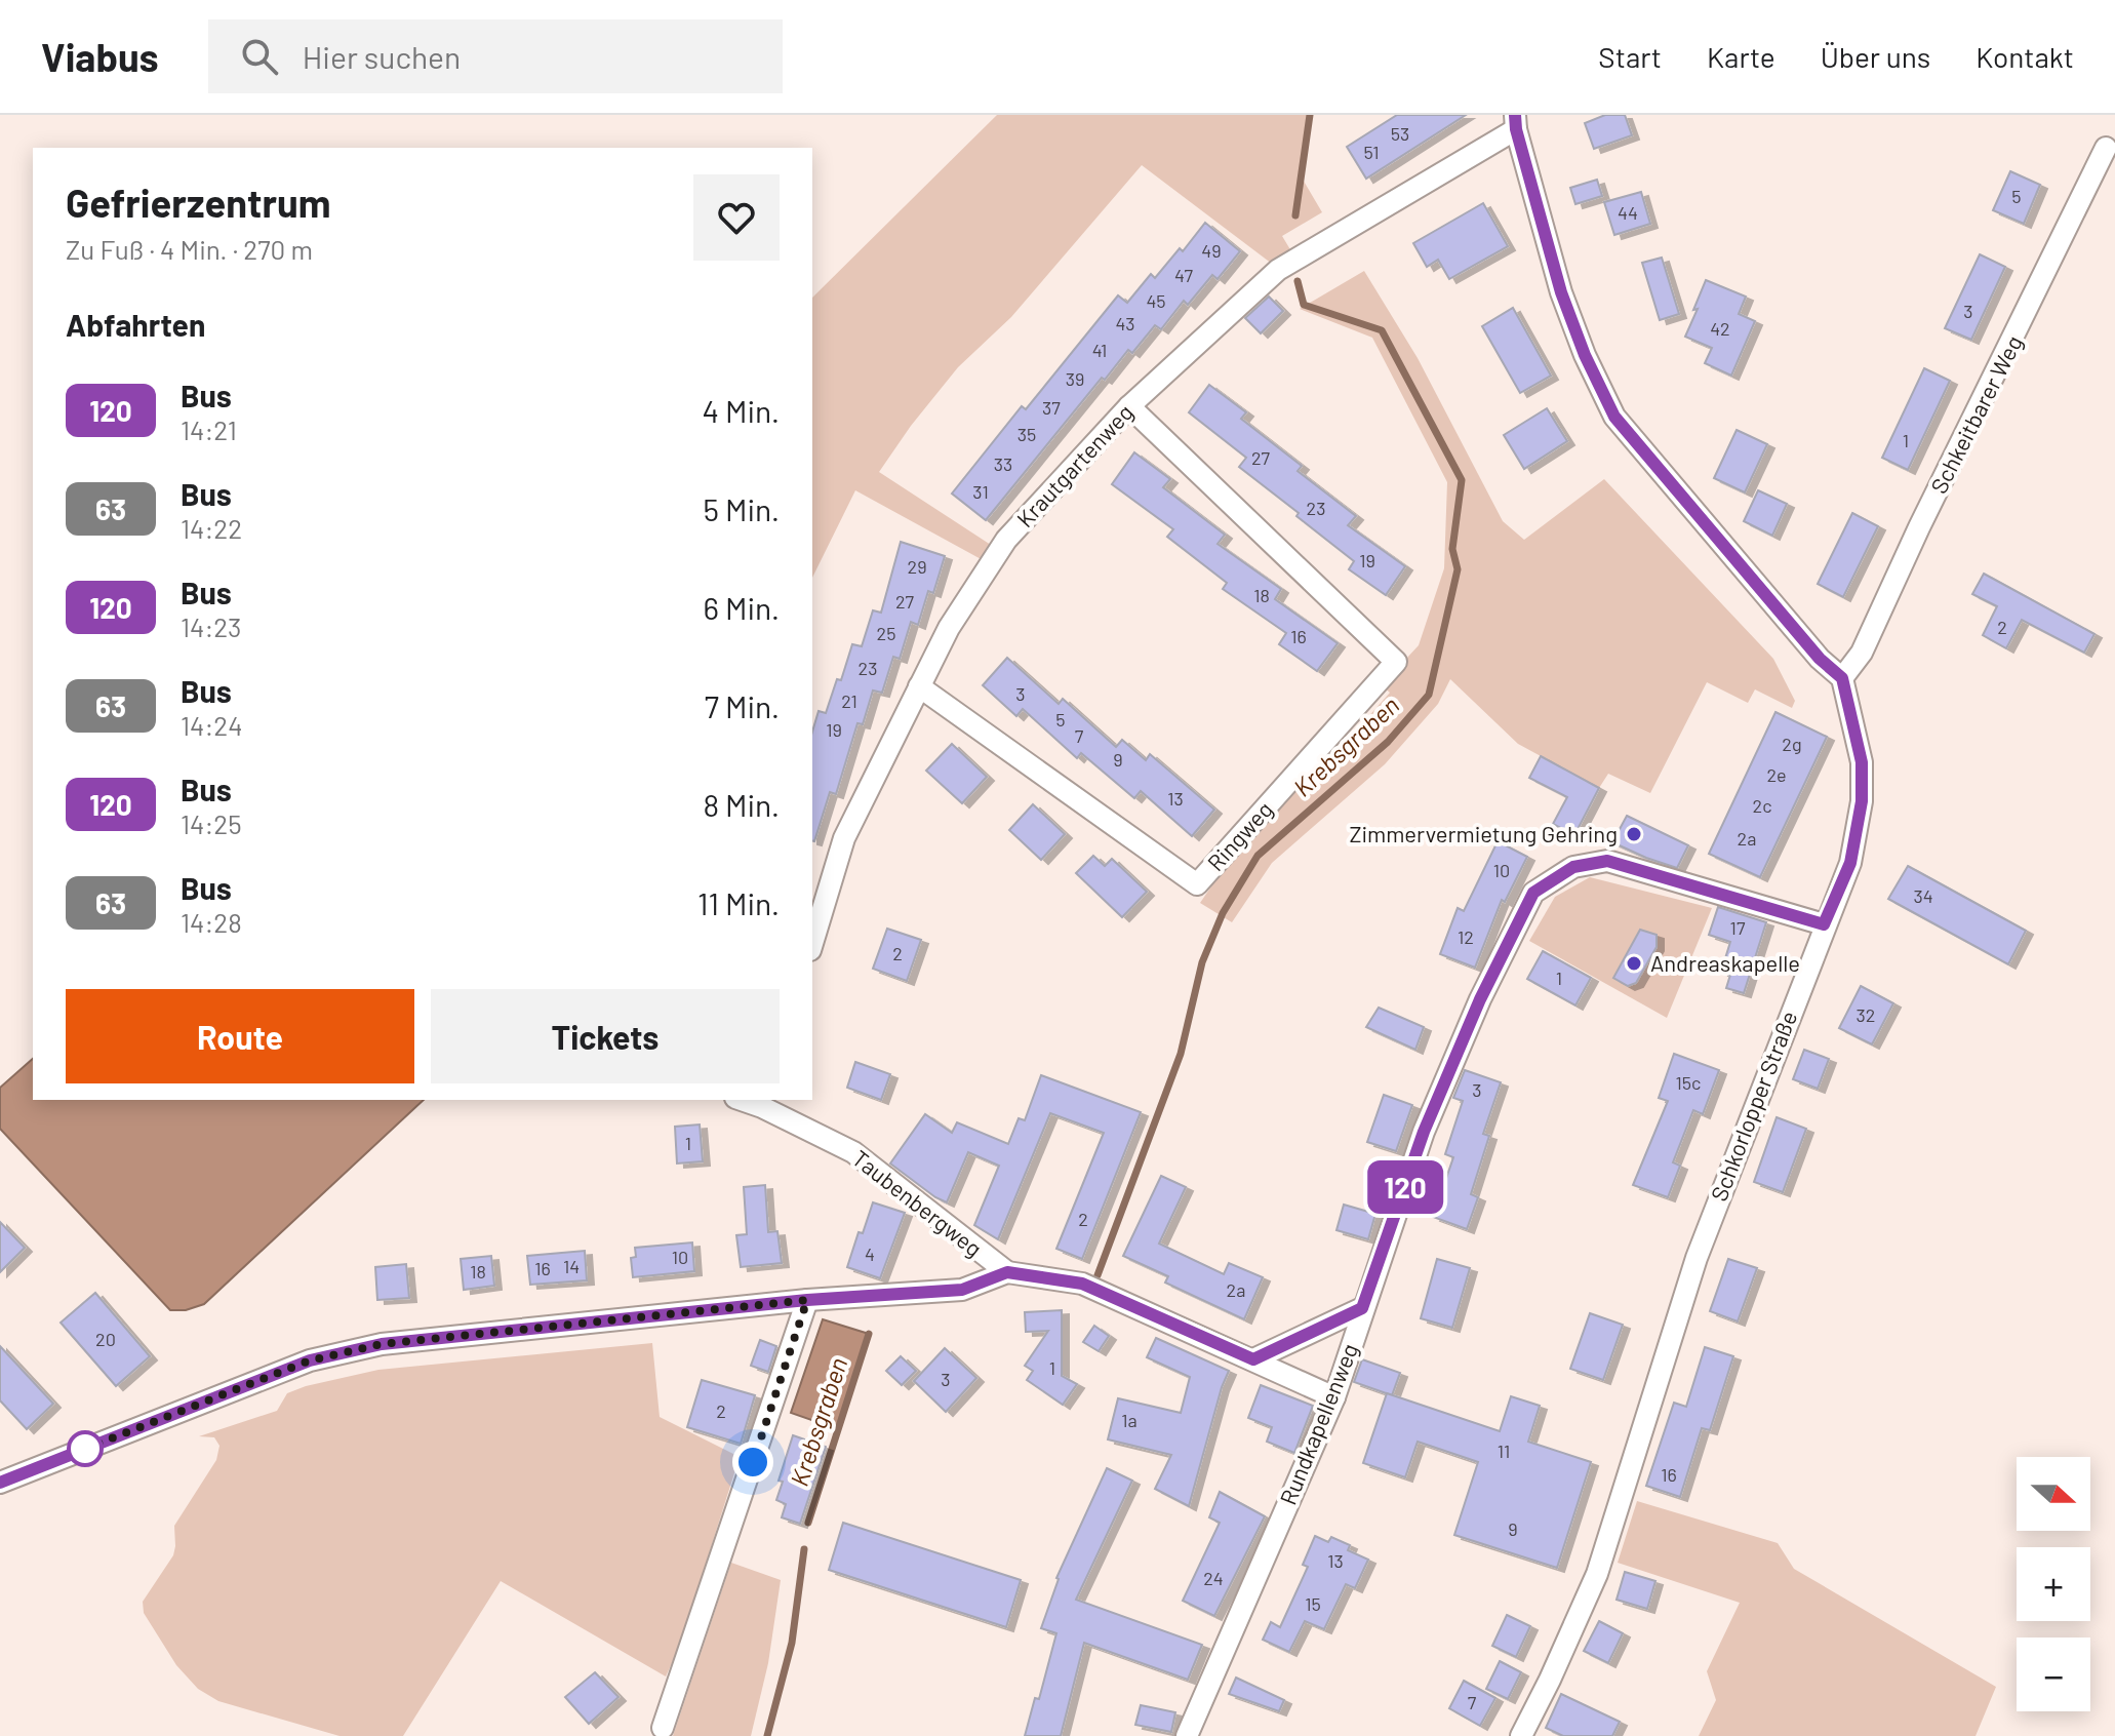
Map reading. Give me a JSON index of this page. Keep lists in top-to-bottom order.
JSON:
{
  "streets": {
    "street": [
      "Schkeitbarer Weg",
      "Krautgartenweg",
      "Ringweg",
      "Schkorlopper Straße",
      "Taubenbergweg",
      "Rundkapellenweg"
    ]
  },
  "crossings": [
    ["Schkeitbarer Weg", "Schkorlopper Straße"],
    ["Krautgartenweg", "Ringweg"],
    ["Schkorlopper Straße", "Rundkapellenweg"]
  ],
  "water": ["Krebsgraben"],
  "places": ["Zimmervermietung Gehring", "Andreaskapelle"],
  "lines": ["bus line 120"],
  "house_numbers": [
    "53",
    "51",
    "5",
    "44",
    "49",
    "47",
    "45",
    "3",
    "43",
    "42",
    "41",
    "39",
    "37",
    "35",
    "1",
    "27",
    "33",
    "31",
    "23",
    "19",
    "29",
    "18",
    "27",
    "2",
    "25",
    "16",
    "23",
    "3",
    "21",
    "5",
    "19",
    "7",
    "2g",
    "9",
    "2e",
    "13",
    "2c",
    "2a",
    "10",
    "34",
    "17",
    "12",
    "2",
    "1",
    "32",
    "15c",
    "3",
    "1",
    "2",
    "4",
    "10",
    "14",
    "16",
    "18",
    "2a",
    "20",
    "1",
    "3",
    "2",
    "1a",
    "11",
    "16",
    "9",
    "13",
    "24",
    "15",
    "7"
  ],
  "north": "right",
  "page": {
    "header": "Viabus",
    "search": "Hier suchen",
    "nav": [
      "Start",
      "Karte",
      "Über uns",
      "Kontakt"
    ],
    "on_map": "120",
    "heading": [
      ["Gefrierzentrum", "Zu Fuß · 4 Min. · 270 m"],
      "Abfahrten"
    ],
    "list": [
      {
        "mark": "120",
        "name": "Bus",
        "note": "14:21",
        "value": "4 Min."
      },
      {
        "mark": "63",
        "name": "Bus",
        "note": "14:22",
        "value": "5 Min."
      },
      {
        "mark": "120",
        "name": "Bus",
        "note": "14:23",
        "value": "6 Min."
      },
      {
        "mark": "63",
        "name": "Bus",
        "note": "14:24",
        "value": "7 Min."
      },
      {
        "mark": "120",
        "name": "Bus",
        "note": "14:25",
        "value": "8 Min."
      },
      {
        "mark": "63",
        "name": "Bus",
        "note": "14:28",
        "value": "11 Min."
      }
    ],
    "buttons": ["Route", "Tickets"],
    "map_buttons": ["+", "−"]
  }
}
